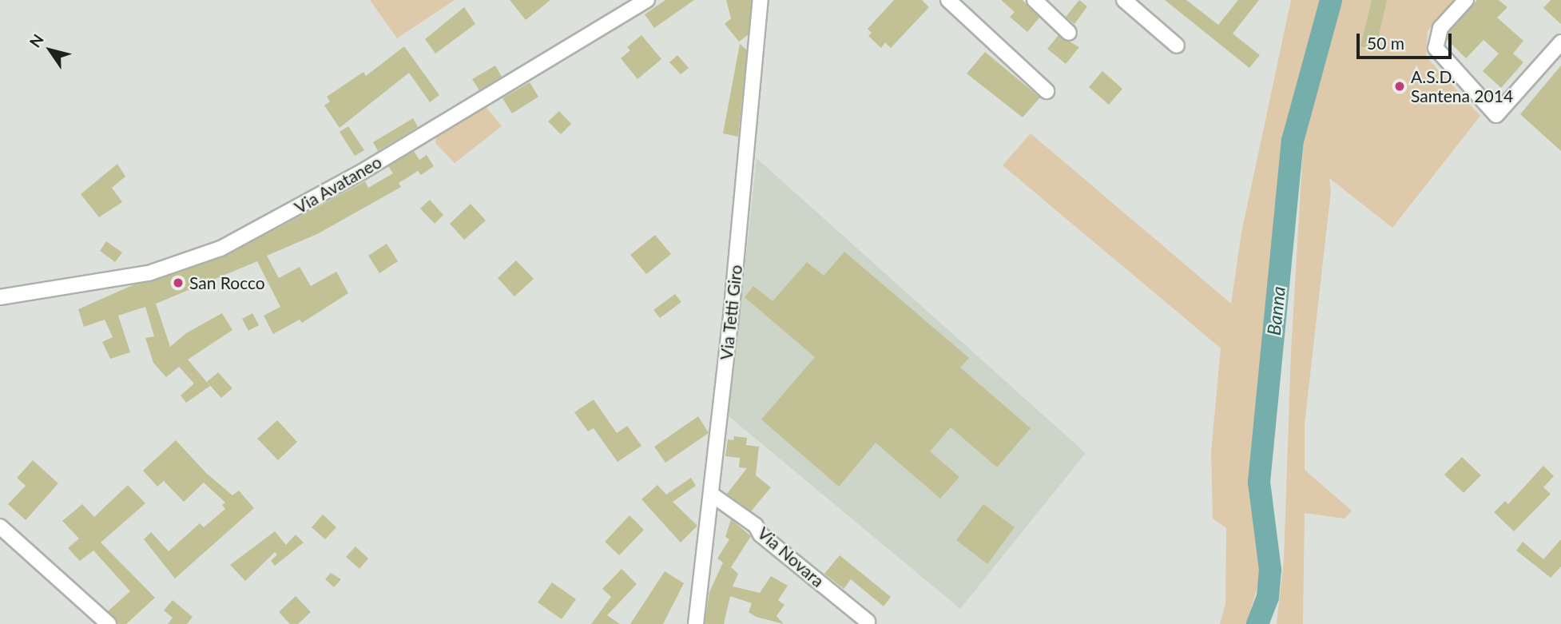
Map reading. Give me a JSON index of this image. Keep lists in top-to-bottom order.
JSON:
{
  "streets": {
    "street": ["Via Avataneo", "Via Tetti Giro", "Via Novara"]
  },
  "crossings": [
    ["Via Tetti Giro", "Via Novara"]
  ],
  "water": ["Banna"],
  "places": ["A.S.D. Santena 2014", "San Rocco"],
  "scale_bar": "50 m",
  "north": "top left"
}
